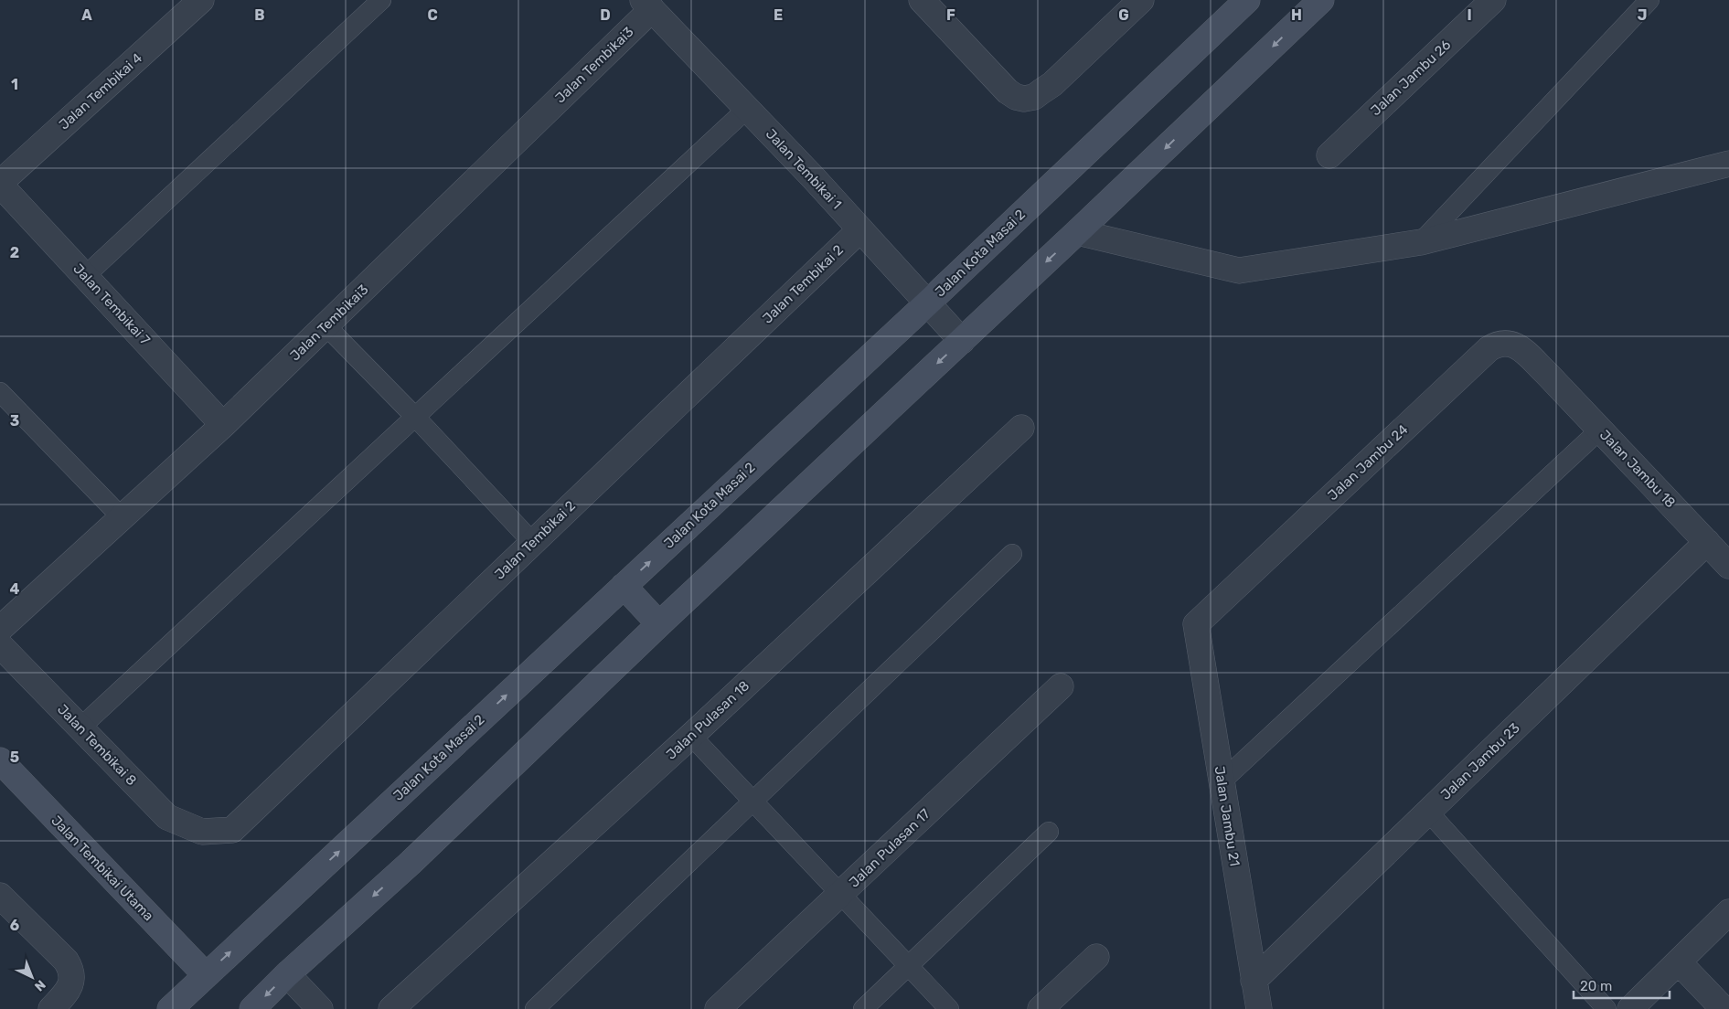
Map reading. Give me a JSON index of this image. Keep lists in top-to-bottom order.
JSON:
{
  "streets": {
    "main road": ["Jalan Kota Masai 2", "Jalan Tembikai Utama"],
    "street": [
      "Jalan Tembikai3",
      "Jalan Jambu 26",
      "Jalan Tembikai 4",
      "Jalan Tembikai 1",
      "Jalan Tembikai 2",
      "Jalan Tembikai 7",
      "Jalan Jambu 24",
      "Jalan Jambu 18",
      "Jalan Pulasan 18",
      "Jalan Tembikai 8",
      "Jalan Jambu 23",
      "Jalan Jambu 21",
      "Jalan Pulasan 17"
    ]
  },
  "crossings": [
    ["Jalan Tembikai3", "Jalan Tembikai 1"],
    ["Jalan Tembikai3", "Jalan Tembikai 7"],
    ["Jalan Tembikai 4", "Jalan Tembikai 7"],
    ["Jalan Tembikai 1", "Jalan Kota Masai 2"],
    ["Jalan Tembikai 1", "Jalan Tembikai 2"],
    ["Jalan Kota Masai 2", "Jalan Tembikai Utama"],
    ["Jalan Tembikai 2", "Jalan Tembikai 8"],
    ["Jalan Jambu 24", "Jalan Jambu 18"],
    ["Jalan Jambu 24", "Jalan Jambu 21"],
    ["Jalan Jambu 18", "Jalan Jambu 23"],
    ["Jalan Jambu 23", "Jalan Jambu 21"]
  ],
  "scale_bar": "20 m",
  "north": "bottom right",
  "grid": {
    "columns": [
      "A",
      "B",
      "C",
      "D",
      "E",
      "F",
      "G",
      "H",
      "I",
      "J"
    ],
    "rows": [
      "1",
      "2",
      "3",
      "4",
      "5",
      "6"
    ]
  }
}
